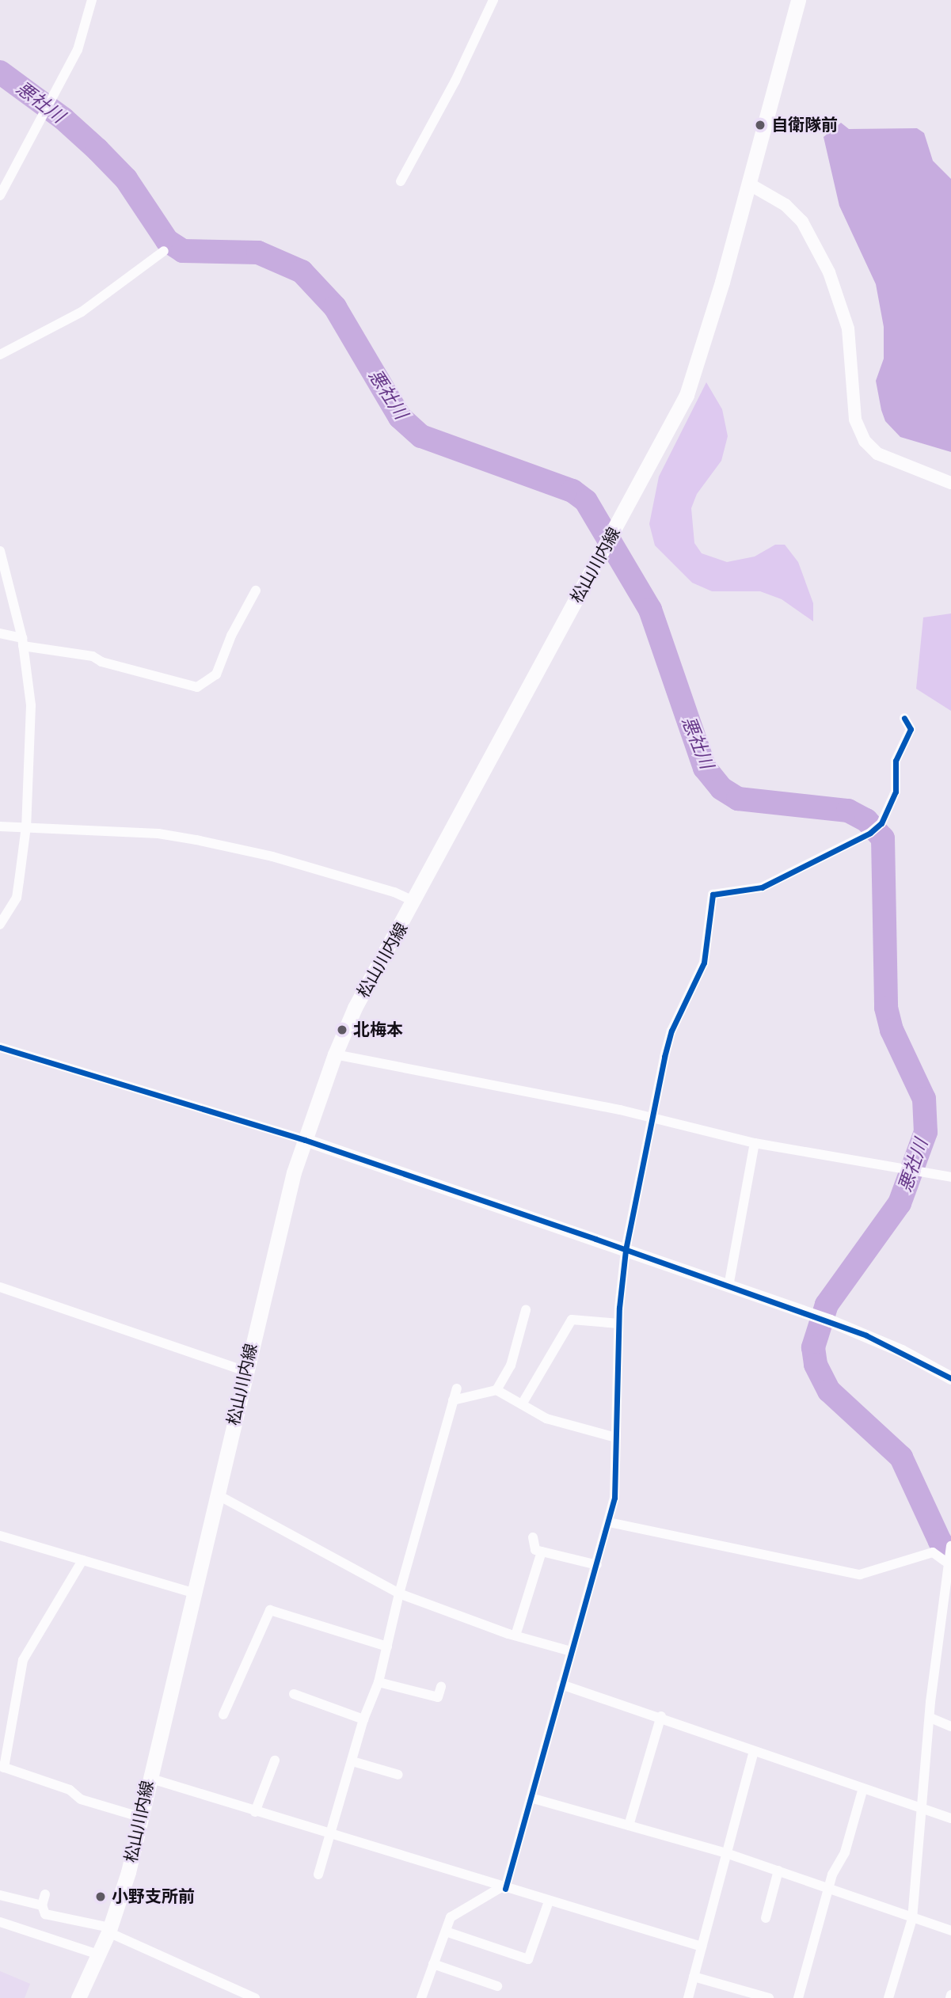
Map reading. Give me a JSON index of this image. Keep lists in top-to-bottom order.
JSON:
{
  "streets": {
    "main road": ["松山川内線"]
  },
  "water": ["悪社川"],
  "places": ["自衛隊前", "北梅本", "小野支所前"]
}
